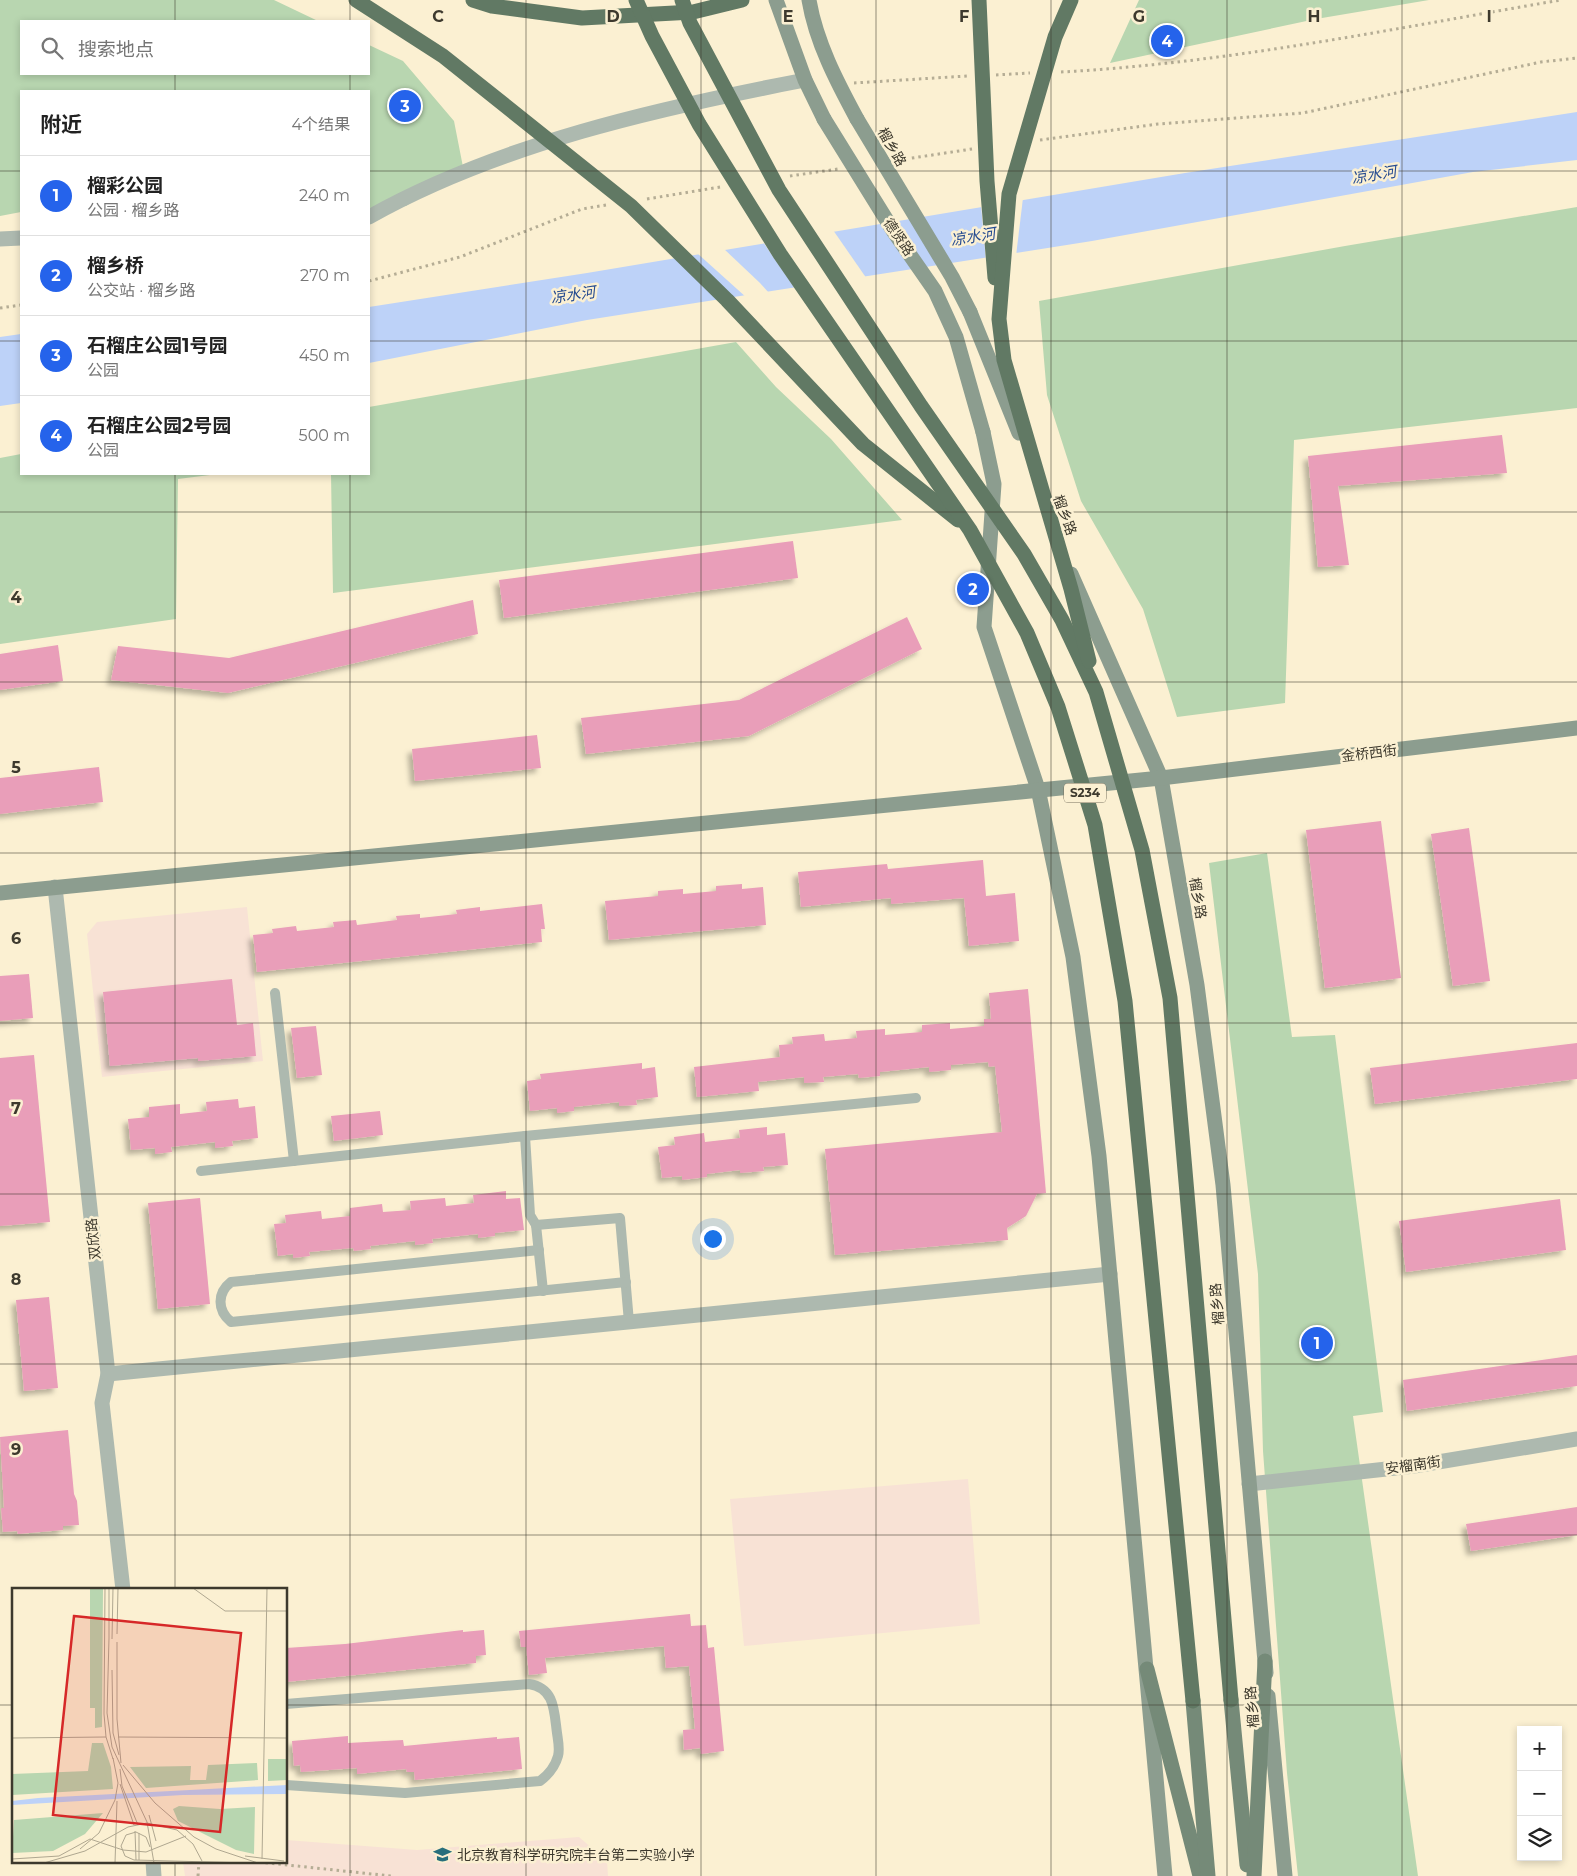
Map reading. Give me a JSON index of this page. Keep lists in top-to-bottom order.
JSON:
{
  "streets": {
    "highway": ["榴乡路", "S234"],
    "street": [
      "德贤路",
      "金桥西街",
      "双欣路",
      "安榴南街"
    ]
  },
  "crossings": [
    ["榴乡路", "金桥西街"],
    ["榴乡路", "安榴南街"],
    ["德贤路", "金桥西街"],
    ["金桥西街", "双欣路"]
  ],
  "water": ["凉水河"],
  "places": {
    "school or university": ["北京教育科学研究院丰台第二实验小学"]
  },
  "page": {
    "search": "搜索地点",
    "pins": [
      "4",
      "3",
      "2",
      "1"
    ],
    "heading": ["附近", "4个结果"],
    "list": [
      {
        "mark": "1",
        "name": "榴彩公园",
        "note": "公园 · 榴乡路",
        "value": "240 m"
      },
      {
        "mark": "2",
        "name": "榴乡桥",
        "note": "公交站 · 榴乡路",
        "value": "270 m"
      },
      {
        "mark": "3",
        "name": "石榴庄公园1号园",
        "note": "公园",
        "value": "450 m"
      },
      {
        "mark": "4",
        "name": "石榴庄公园2号园",
        "note": "公园",
        "value": "500 m"
      }
    ],
    "map_buttons": ["+", "−"]
  },
  "grid": {
    "columns": [
      "C",
      "D",
      "E",
      "F",
      "G",
      "H",
      "I"
    ],
    "rows": [
      "4",
      "5",
      "6",
      "7",
      "8",
      "9"
    ]
  }
}
